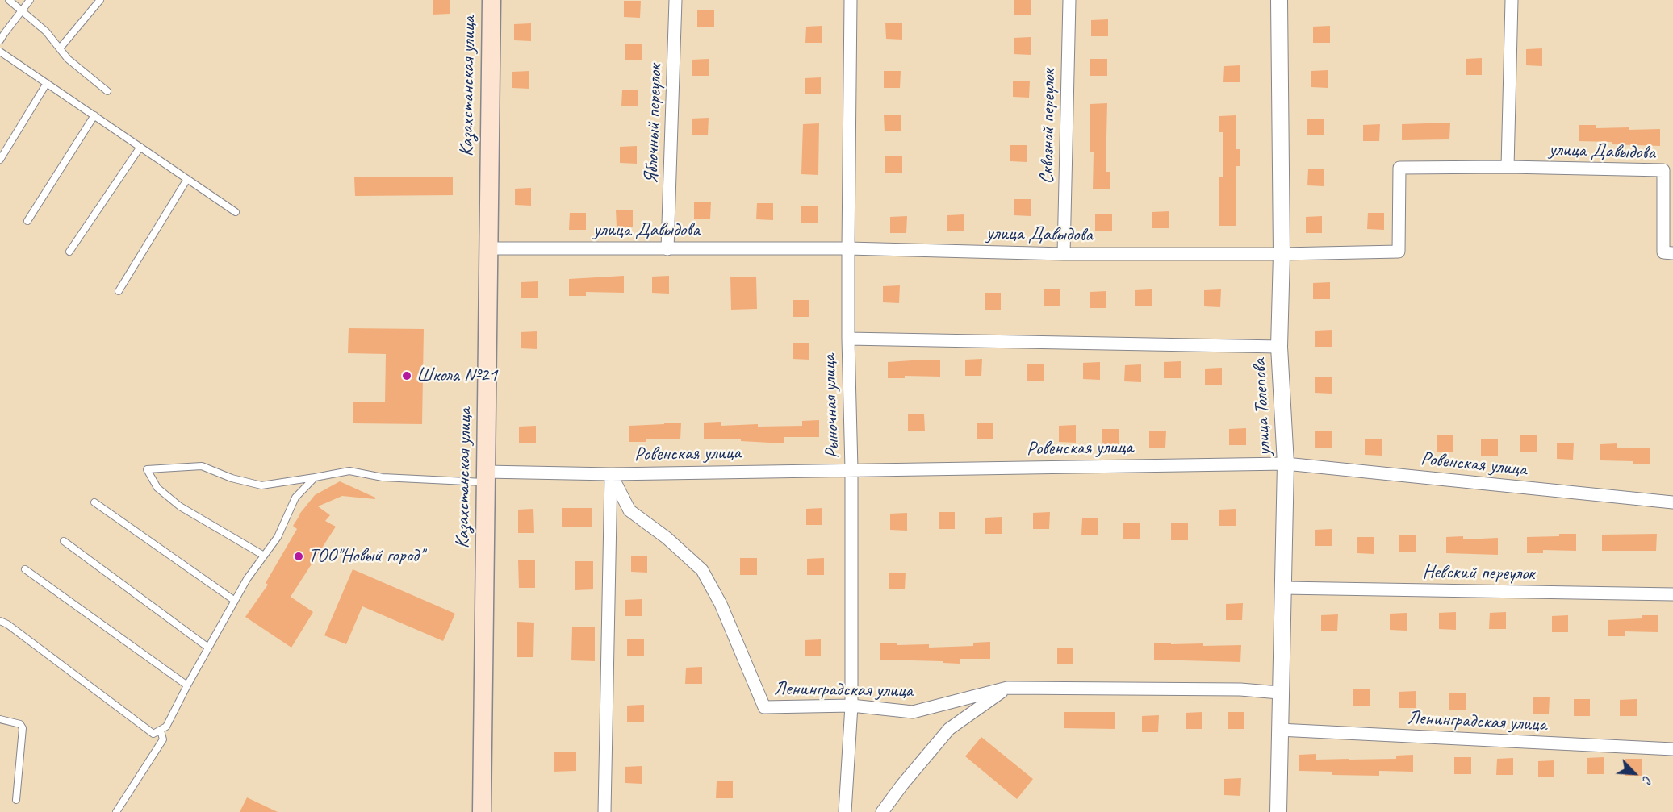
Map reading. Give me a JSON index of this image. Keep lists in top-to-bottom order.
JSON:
{
  "streets": {
    "main road": ["Казахстанская улица"],
    "street": [
      "Яблочный переулок",
      "Сквозной переулок",
      "улица Давыдова",
      "Рыночная улица",
      "улица Толепова",
      "Ровенская улица",
      "Невский переулок",
      "Ленинградская улица"
    ]
  },
  "crossings": [
    ["Казахстанская улица", "улица Давыдова"],
    ["Казахстанская улица", "Ровенская улица"],
    ["Яблочный переулок", "улица Давыдова"],
    ["Сквозной переулок", "улица Давыдова"],
    ["улица Давыдова", "Рыночная улица"],
    ["улица Давыдова", "улица Толепова"],
    ["Рыночная улица", "Ровенская улица"],
    ["Рыночная улица", "Ленинградская улица"],
    ["улица Толепова", "Ровенская улица"],
    ["улица Толепова", "Невский переулок"],
    ["улица Толепова", "Ленинградская улица"],
    ["Ровенская улица", "Ленинградская улица"]
  ],
  "places": ["Школа №21", "ТОО\"Новый город\""],
  "north": "bottom right"
}
